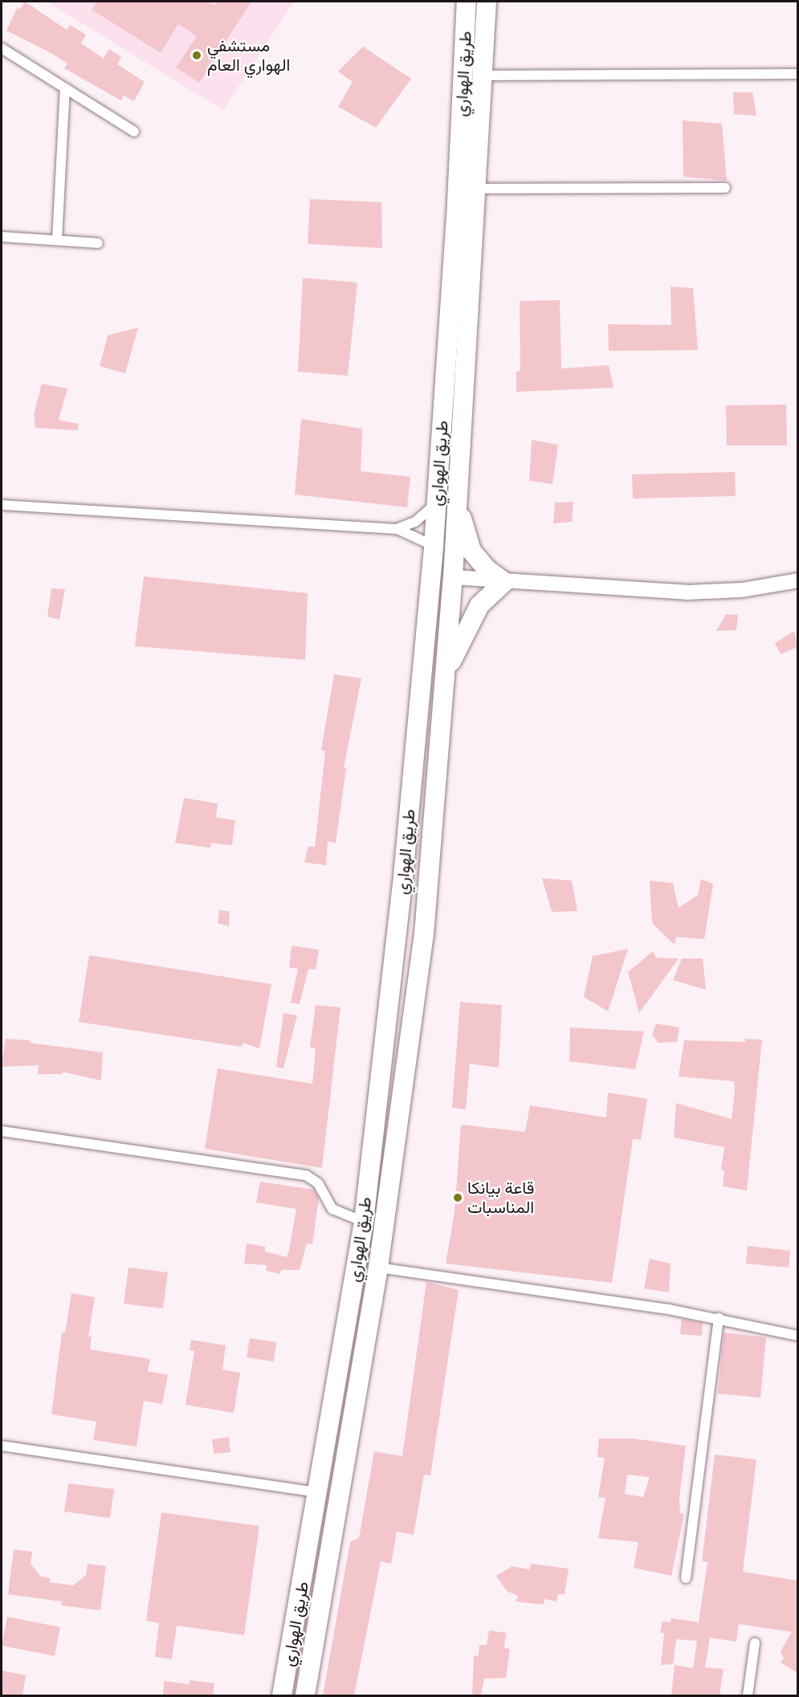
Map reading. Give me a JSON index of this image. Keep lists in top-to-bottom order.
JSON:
{
  "streets": {
    "highway": ["طريق الهواري"]
  },
  "places": ["مستشفي الهواري العام", "قاعة بيانكا المناسبات"]
}
